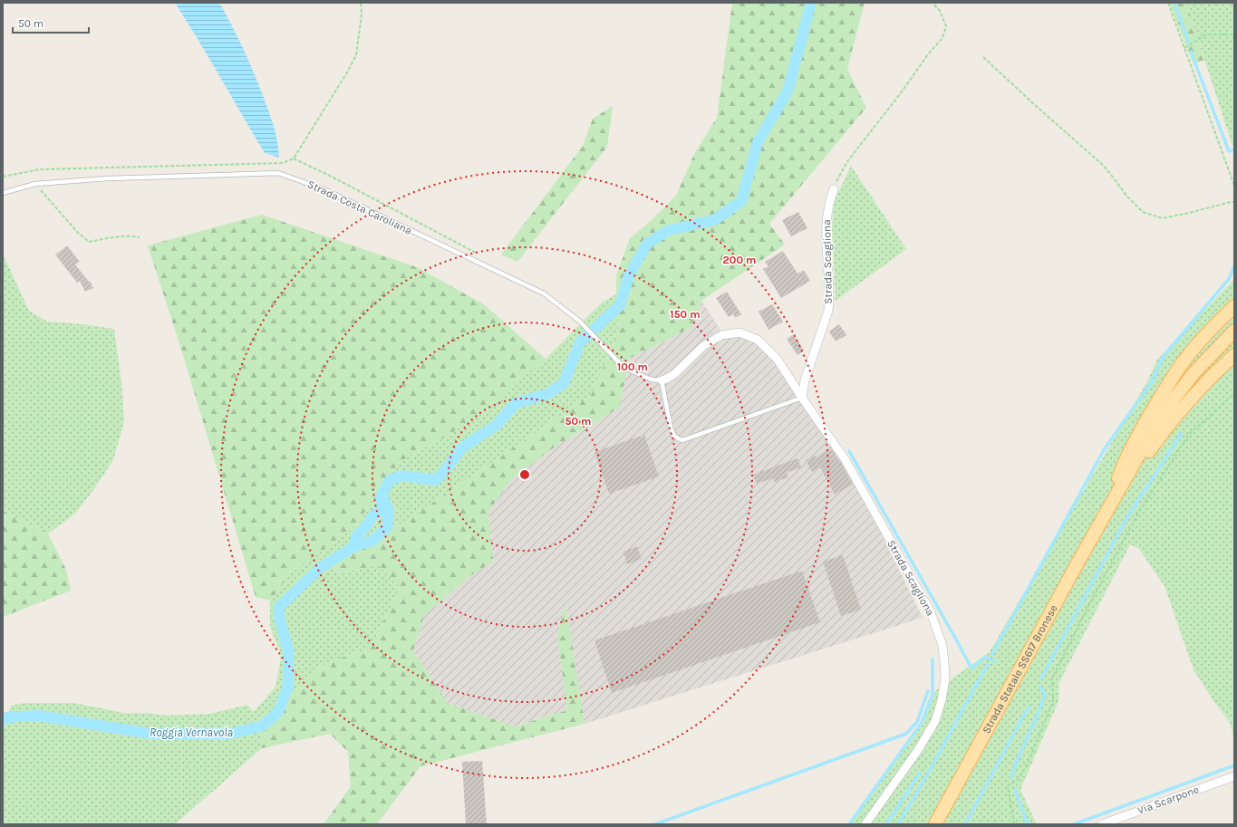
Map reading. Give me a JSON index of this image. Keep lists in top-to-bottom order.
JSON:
{
  "streets": {
    "main road": ["Strada Statale SS617 Bronese"],
    "street": ["Strada Scagliona", "Via Scarpone"],
    "lane": ["Strada Costa Caroliana"]
  },
  "crossings": [
    ["Strada Costa Caroliana", "Strada Scagliona"]
  ],
  "water": ["Roggia Vernavola"],
  "scale_bar": "50 m",
  "rings": [
    "200 m",
    "150 m",
    "100 m",
    "50 m"
  ]
}
